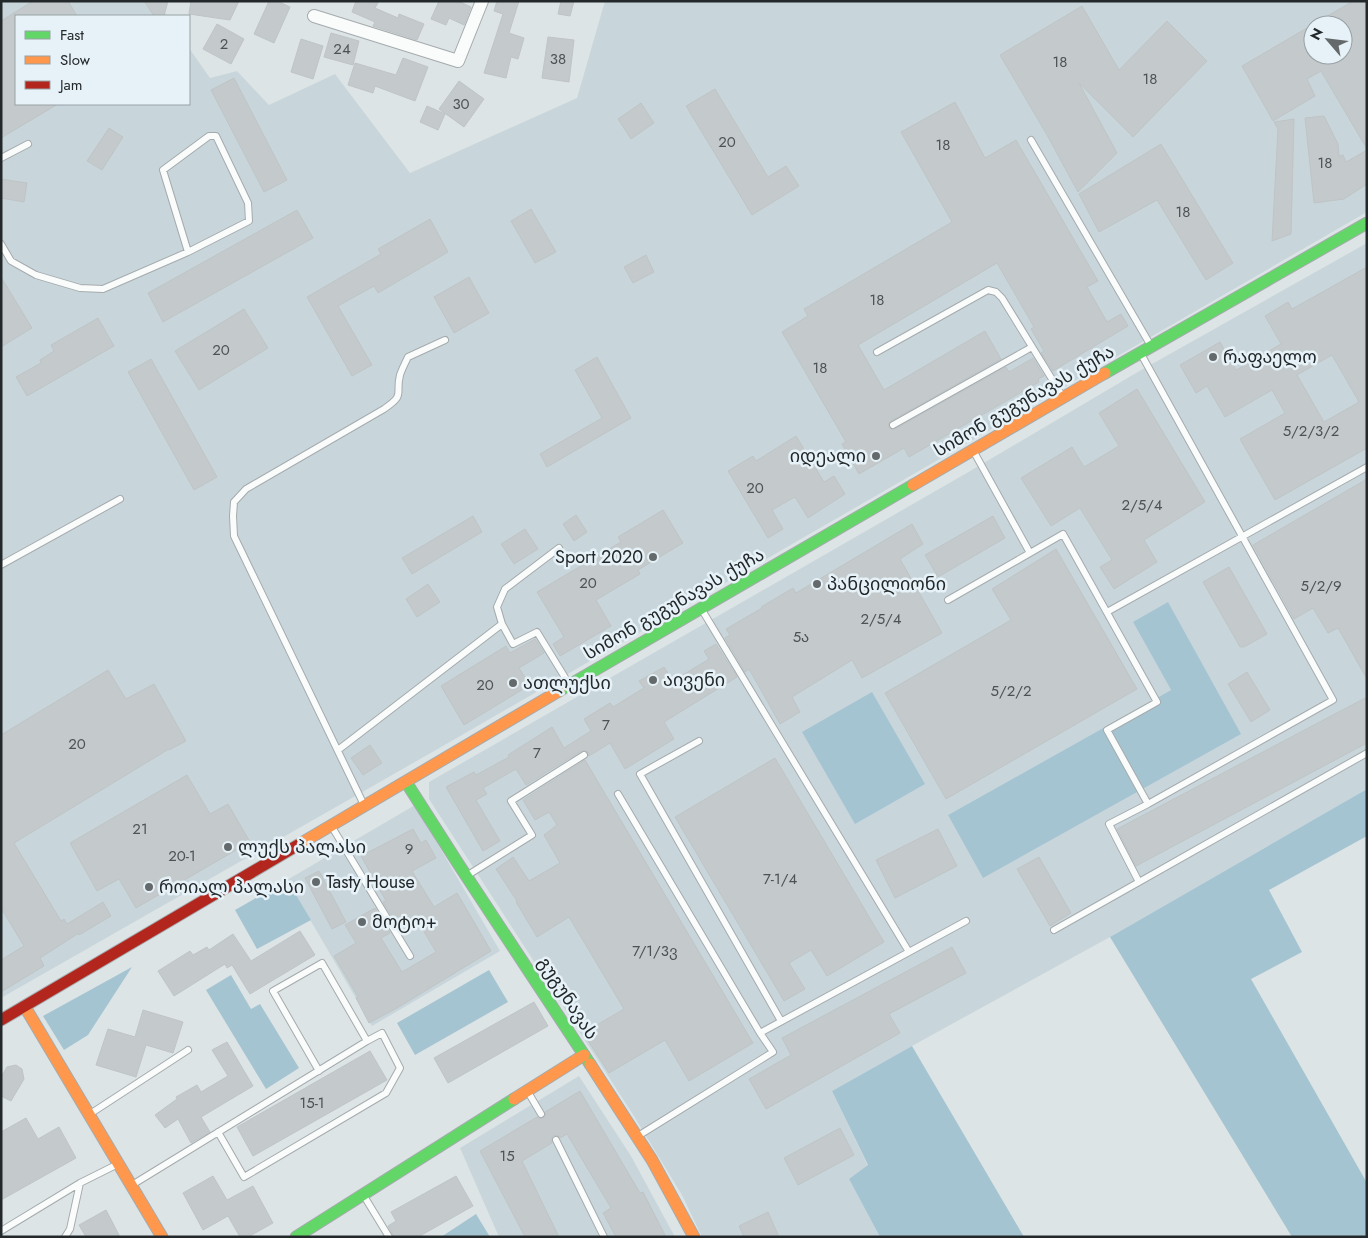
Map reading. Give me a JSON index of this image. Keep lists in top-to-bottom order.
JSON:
{
  "streets": {
    "main road": ["სიმონ გუგუნავას ქუჩა", "გუგუნავას"]
  },
  "crossings": [
    ["სიმონ გუგუნავას ქუჩა", "გუგუნავას"]
  ],
  "places": [
    "რაფაელო",
    "იდეალი",
    "Sport 2020",
    "პანცილიონი",
    "აივენი",
    "ათლუქსი",
    "ლუქს პალასი",
    "Tasty House",
    "როიალ პალასი",
    "მოტო+"
  ],
  "house_numbers": [
    "2",
    "24",
    "38",
    "18",
    "18",
    "30",
    "20",
    "18",
    "18",
    "18",
    "18",
    "20",
    "18",
    "5/2/3/2",
    "20",
    "2/5/4",
    "20",
    "5/2/9",
    "2/5/4",
    "5ა",
    "20",
    "5/2/2",
    "7",
    "20",
    "7",
    "21",
    "9",
    "20-1",
    "7-1/4",
    "7/1/3ვ",
    "15-1",
    "15"
  ],
  "legend": ["Fast", "Slow", "Jam"],
  "north": "top left"
}
